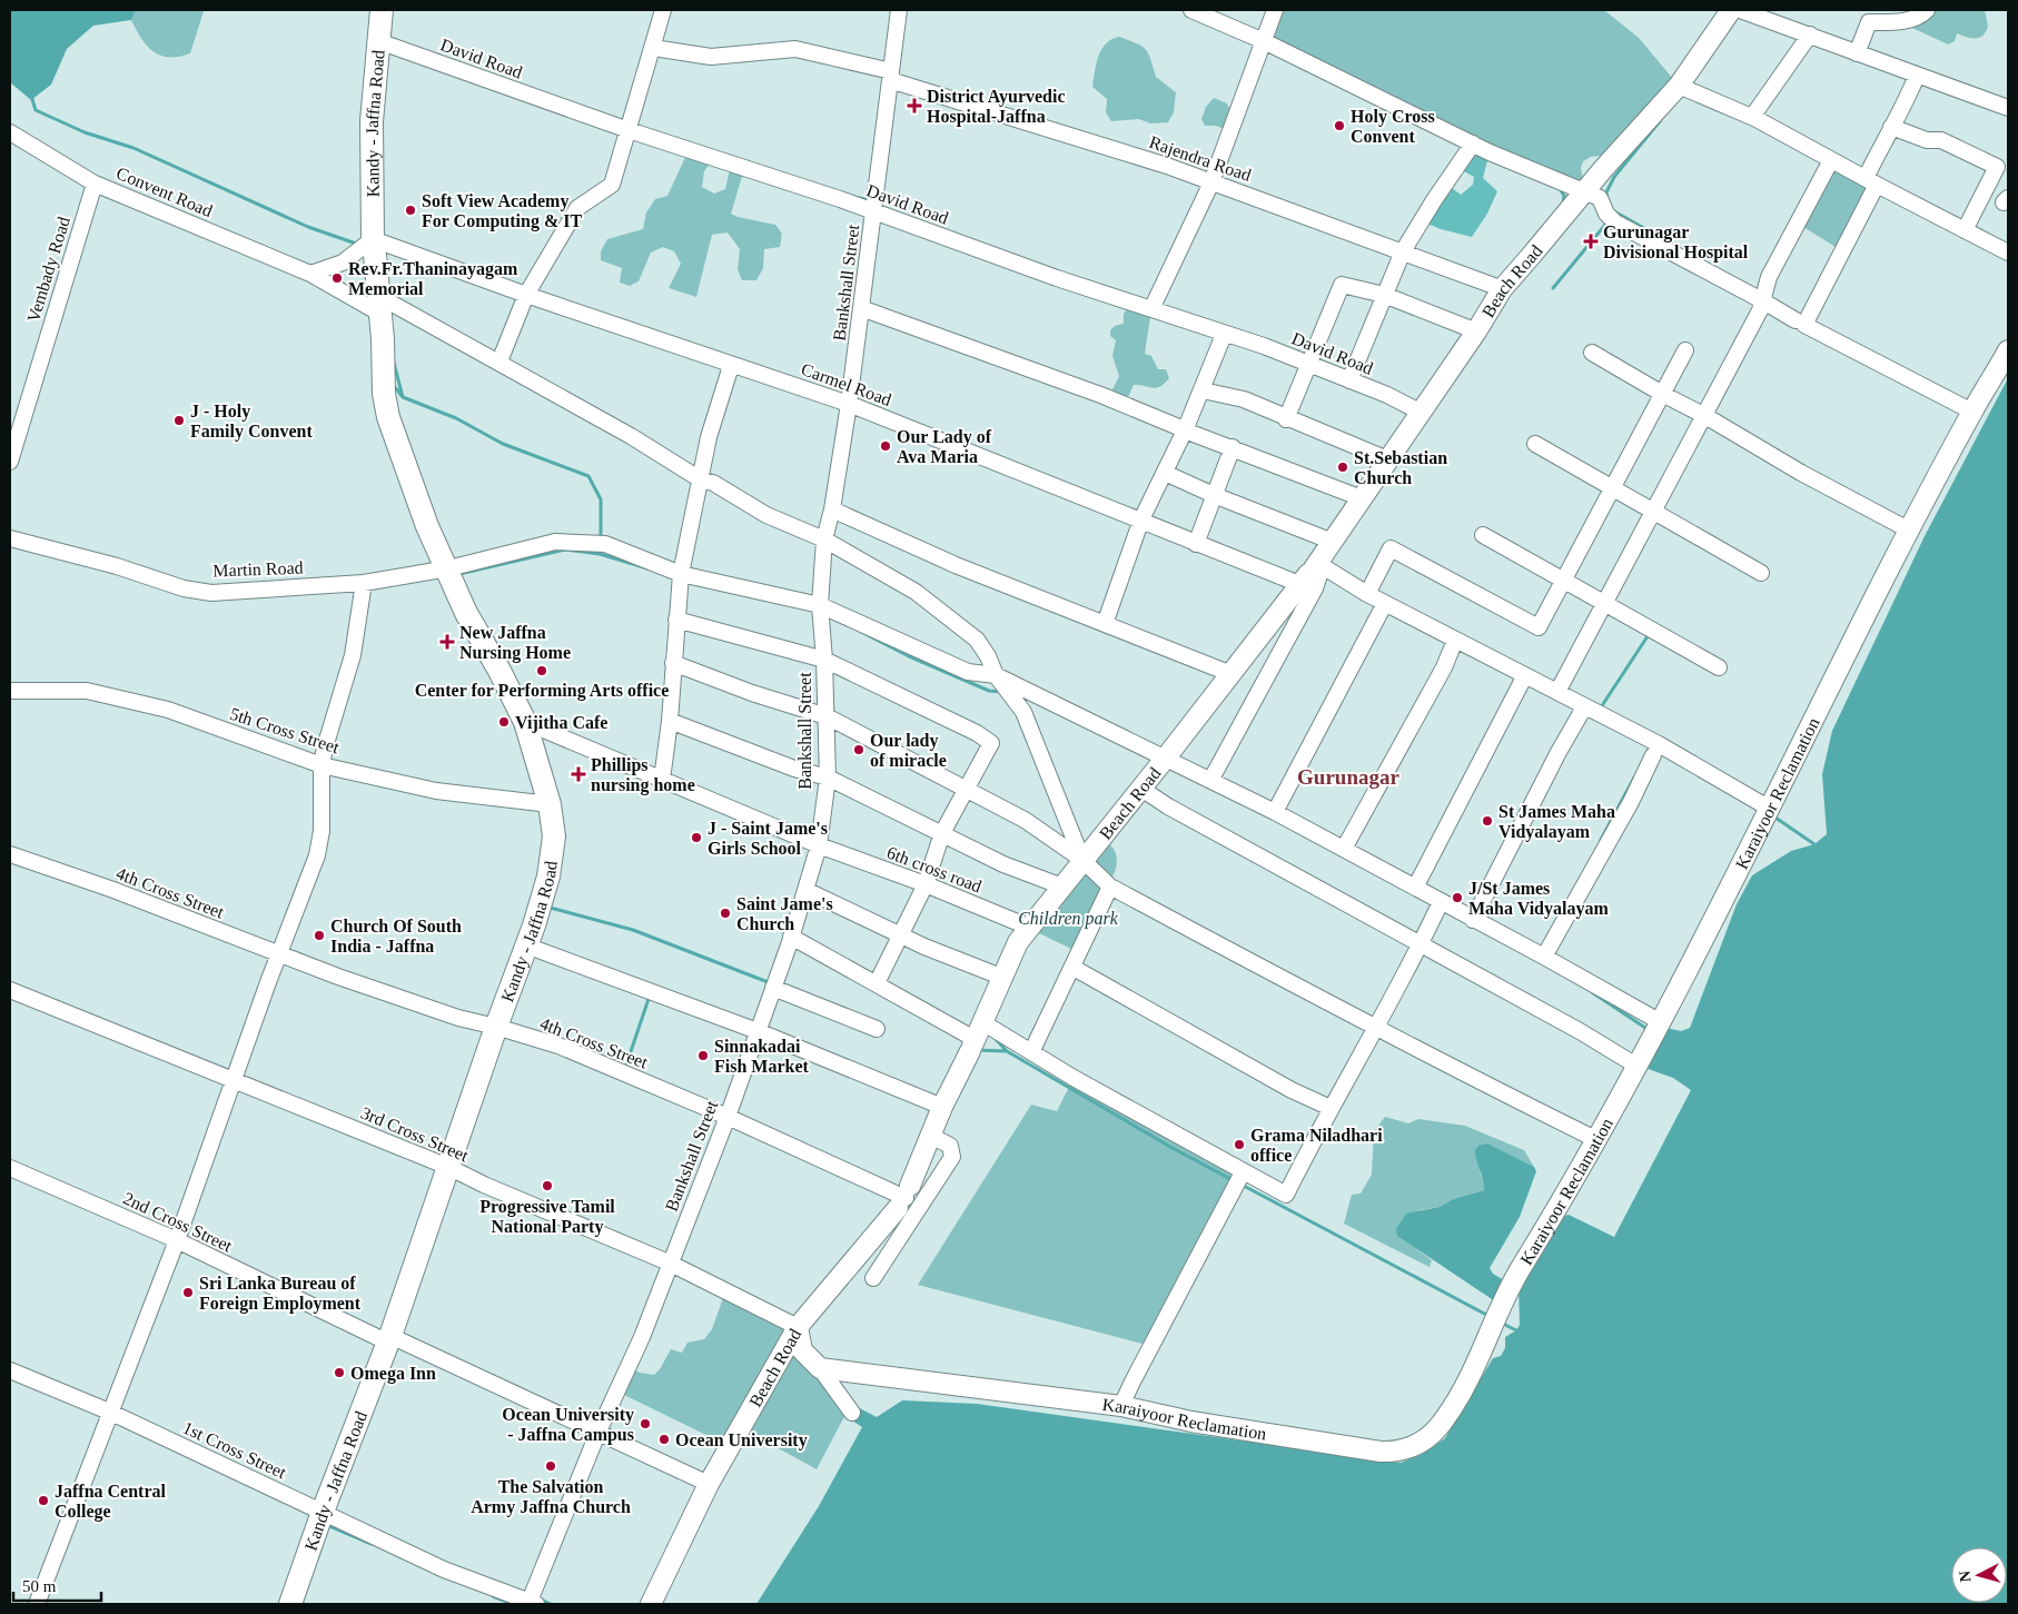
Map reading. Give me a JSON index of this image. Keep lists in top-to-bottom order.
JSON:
{
  "streets": {
    "highway": ["Kandy - Jaffna Road"],
    "main road": ["Beach Road", "Karaiyoor Reclamation"],
    "street": [
      "David Road",
      "Rajendra Road",
      "Convent Road",
      "Vembady Road",
      "Bankshall Street",
      "Carmel Road",
      "Martin Road",
      "5th Cross Street",
      "6th cross road",
      "4th Cross Street",
      "3rd Cross Street",
      "2nd Cross Street",
      "1st Cross Street"
    ]
  },
  "crossings": [
    ["David Road", "Kandy - Jaffna Road"],
    ["David Road", "Bankshall Street"],
    ["David Road", "Beach Road"],
    ["Kandy - Jaffna Road", "Convent Road"],
    ["Kandy - Jaffna Road", "Carmel Road"],
    ["Kandy - Jaffna Road", "Martin Road"],
    ["Kandy - Jaffna Road", "5th Cross Street"],
    ["Kandy - Jaffna Road", "6th cross road"],
    ["Kandy - Jaffna Road", "4th Cross Street"],
    ["Kandy - Jaffna Road", "3rd Cross Street"],
    ["Kandy - Jaffna Road", "2nd Cross Street"],
    ["Kandy - Jaffna Road", "1st Cross Street"],
    ["Rajendra Road", "Bankshall Street"],
    ["Convent Road", "Vembady Road"],
    ["Convent Road", "Bankshall Street"],
    ["Convent Road", "Beach Road"],
    ["Convent Road", "Martin Road"],
    ["Bankshall Street", "Carmel Road"],
    ["Bankshall Street", "Martin Road"],
    ["Bankshall Street", "6th cross road"],
    ["Bankshall Street", "4th Cross Street"],
    ["Bankshall Street", "3rd Cross Street"],
    ["Bankshall Street", "2nd Cross Street"],
    ["Bankshall Street", "1st Cross Street"],
    ["Beach Road", "Carmel Road"],
    ["Beach Road", "Martin Road"],
    ["Beach Road", "4th Cross Street"],
    ["Beach Road", "3rd Cross Street"],
    ["Beach Road", "2nd Cross Street"],
    ["Carmel Road", "Karaiyoor Reclamation"],
    ["Martin Road", "Karaiyoor Reclamation"]
  ],
  "districts": ["Gurunagar"],
  "parks": ["Children park"],
  "places": {
    "health": [
      "District Ayurvedic Hospital-Jaffna",
      "Gurunagar Divisional Hospital",
      "New Jaffna Nursing Home",
      "Phillips nursing home"
    ],
    "other": [
      "Holy Cross Convent",
      "Soft View Academy For Computing & IT",
      "Rev.Fr.Thaninayagam Memorial",
      "J - Holy Family Convent",
      "Our Lady of Ava Maria",
      "St.Sebastian Church",
      "Center for Performing Arts office",
      "Vijitha Cafe",
      "Our lady of miracle",
      "St James Maha Vidyalayam",
      "J - Saint Jame's Girls School",
      "J/St James Maha Vidyalayam",
      "Saint Jame's Church",
      "Church Of South India - Jaffna",
      "Sinnakadai Fish Market",
      "Grama Niladhari office",
      "Progressive Tamil National Party",
      "Sri Lanka Bureau of Foreign Employment",
      "Omega Inn",
      "Ocean University - Jaffna Campus",
      "Ocean University",
      "The Salvation Army Jaffna Church",
      "Jaffna Central College"
    ]
  },
  "scale_bar": "50 m",
  "north": "left"
}
